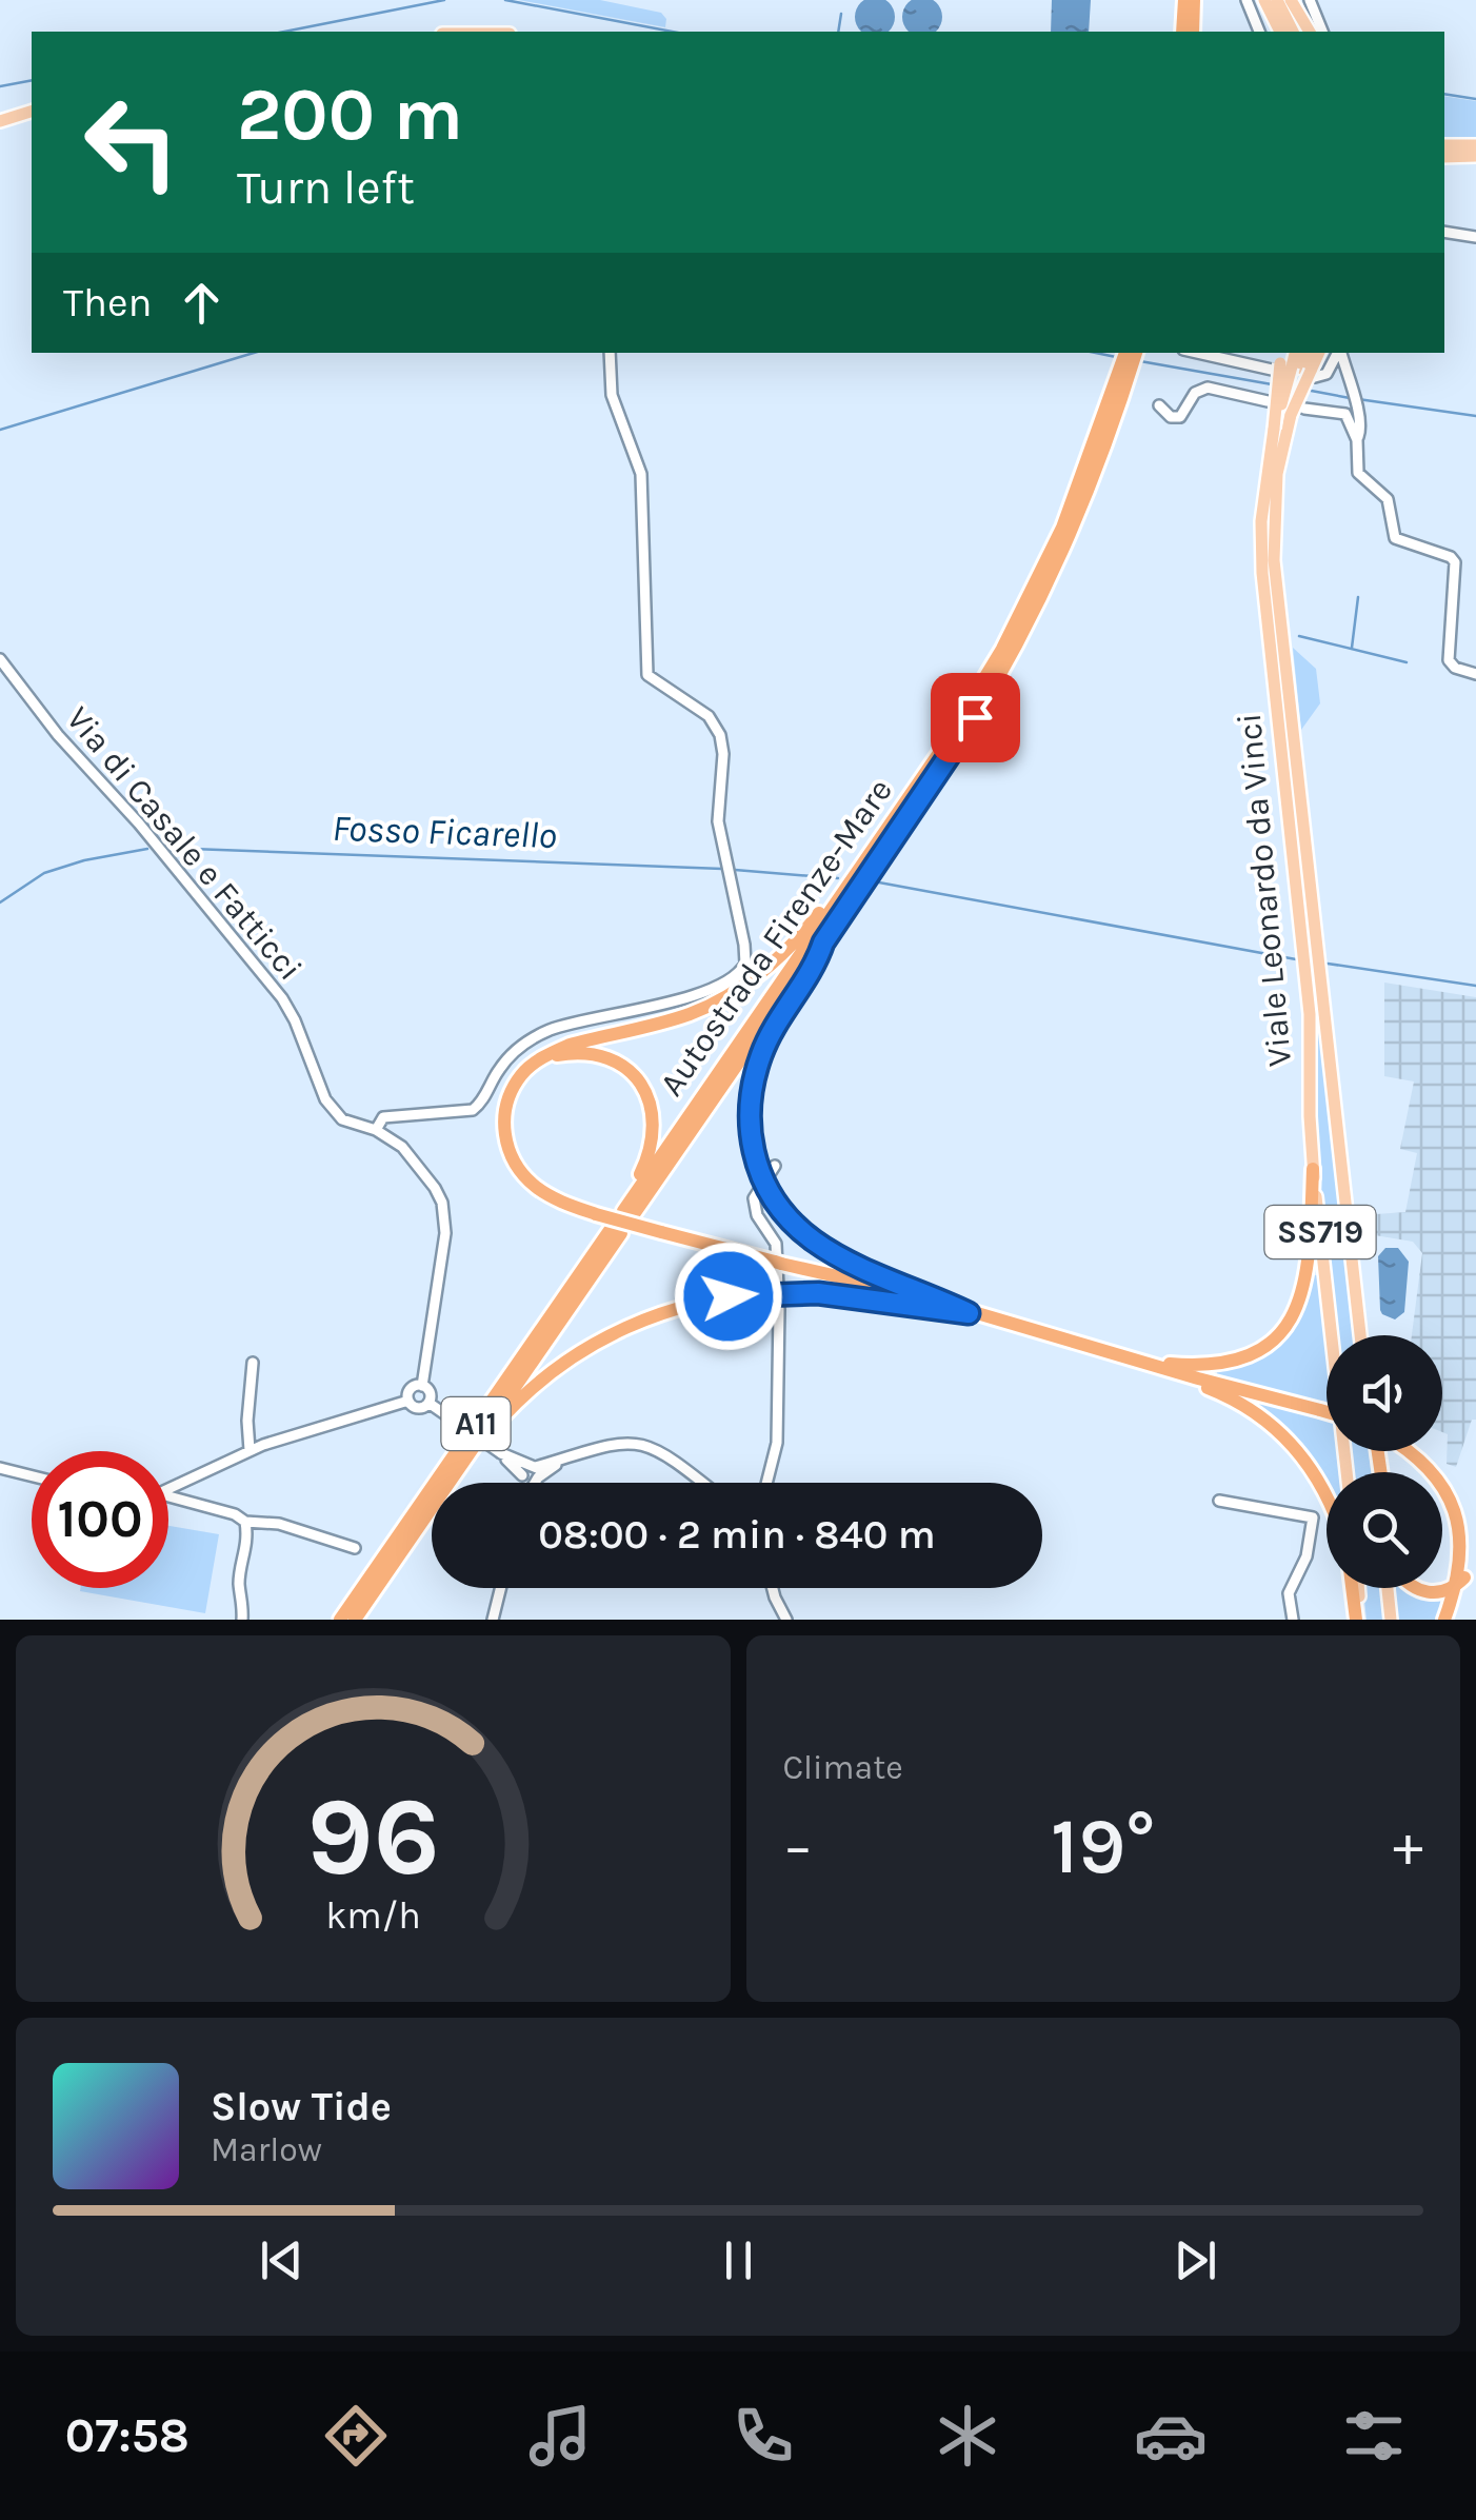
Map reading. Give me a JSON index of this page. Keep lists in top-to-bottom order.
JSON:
{
  "streets": {
    "highway": ["Autostrada Firenze-Mare", "A11"],
    "main road": ["Viale Leonardo da Vinci", "SS719"],
    "street": ["Via di Casale e Fatticci"]
  },
  "water": ["Fosso Ficarello"],
  "page": {
    "turn": ["200 m", "Turn left"],
    "then": "Then",
    "limit": "100",
    "trip": "08:00 · 2 min · 840 m",
    "tile": "Climate",
    "heat": ["−", "19°", "+"],
    "song": ["Slow Tide", "Marlow"],
    "tabs": "07:58",
    "gauge": ["96", "km/h"]
  }
}
